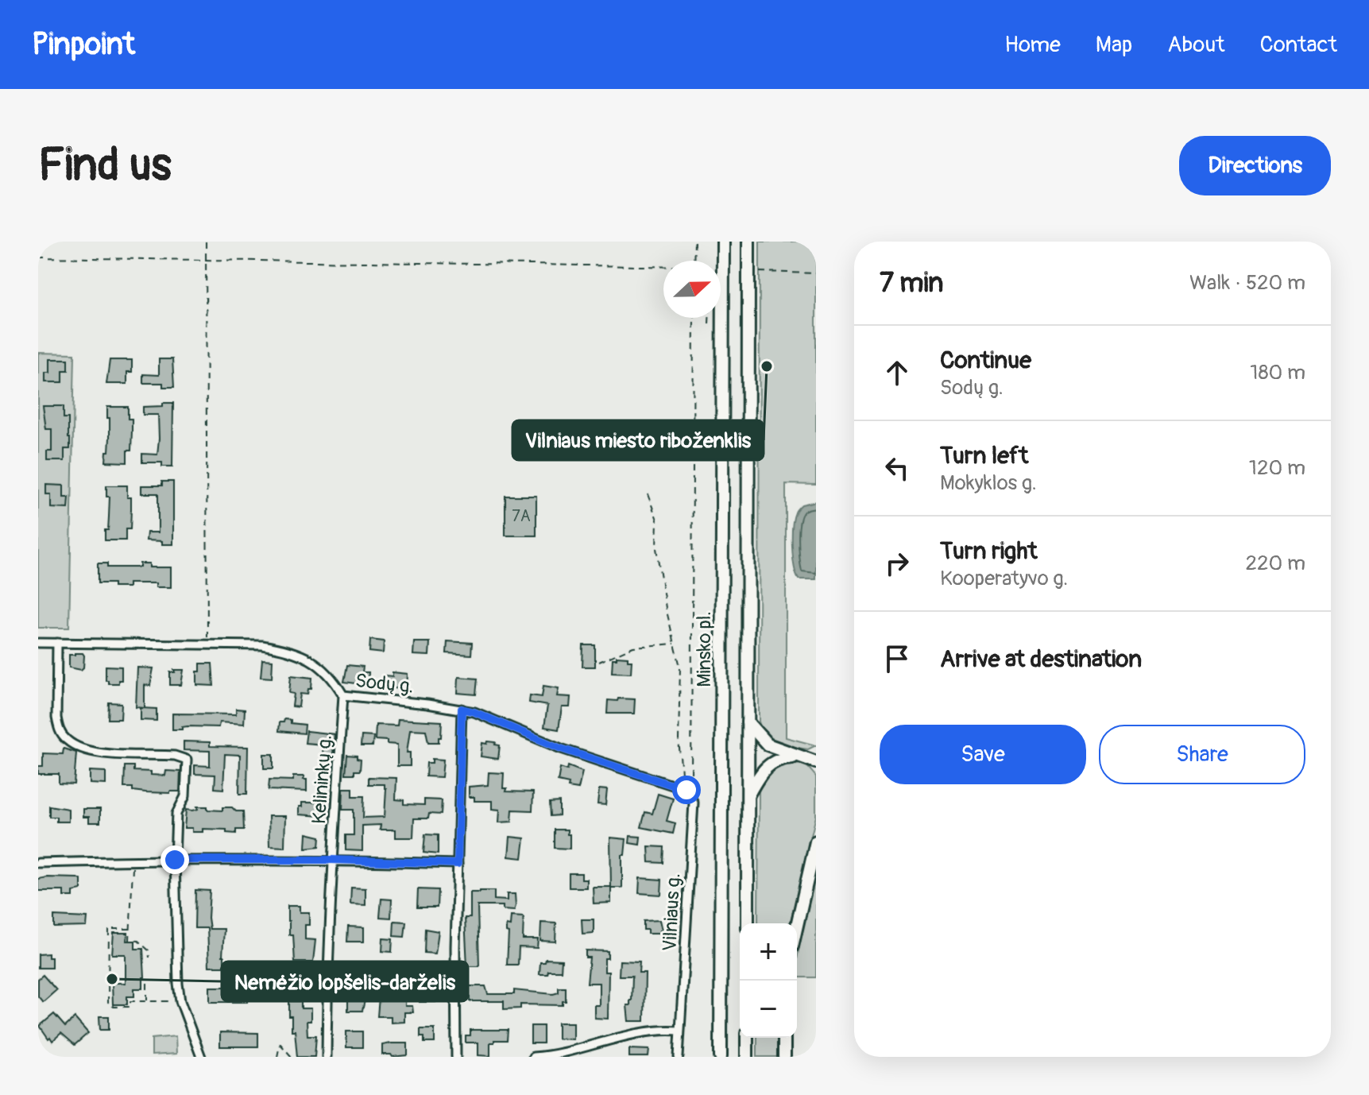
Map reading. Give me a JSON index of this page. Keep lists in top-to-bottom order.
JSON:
{
  "streets": {
    "highway": ["Minsko pl."],
    "street": ["Sodų g.", "Kelininkų g.", "Vilniaus g."]
  },
  "crossings": [
    ["Sodų g.", "Kelininkų g."],
    ["Sodų g.", "Vilniaus g."]
  ],
  "places": ["Vilniaus miesto riboženklis", "Nemėžio lopšelis-darželis"],
  "house_numbers": ["7A"],
  "north": "right",
  "page": {
    "header": "Pinpoint",
    "nav": [
      "Home",
      "Map",
      "About",
      "Contact"
    ],
    "buttons": [
      "Directions",
      ["Save", "Share"]
    ],
    "title": "Find us",
    "heading": ["7 min", "Walk · 520 m"],
    "list": [
      ["Continue", "Sodų g.", "180 m"],
      ["Turn left", "Mokyklos g.", "120 m"],
      ["Turn right", "Kooperatyvo g.", "220 m"],
      "Arrive at destination"
    ],
    "map_buttons": ["+", "−"]
  }
}
